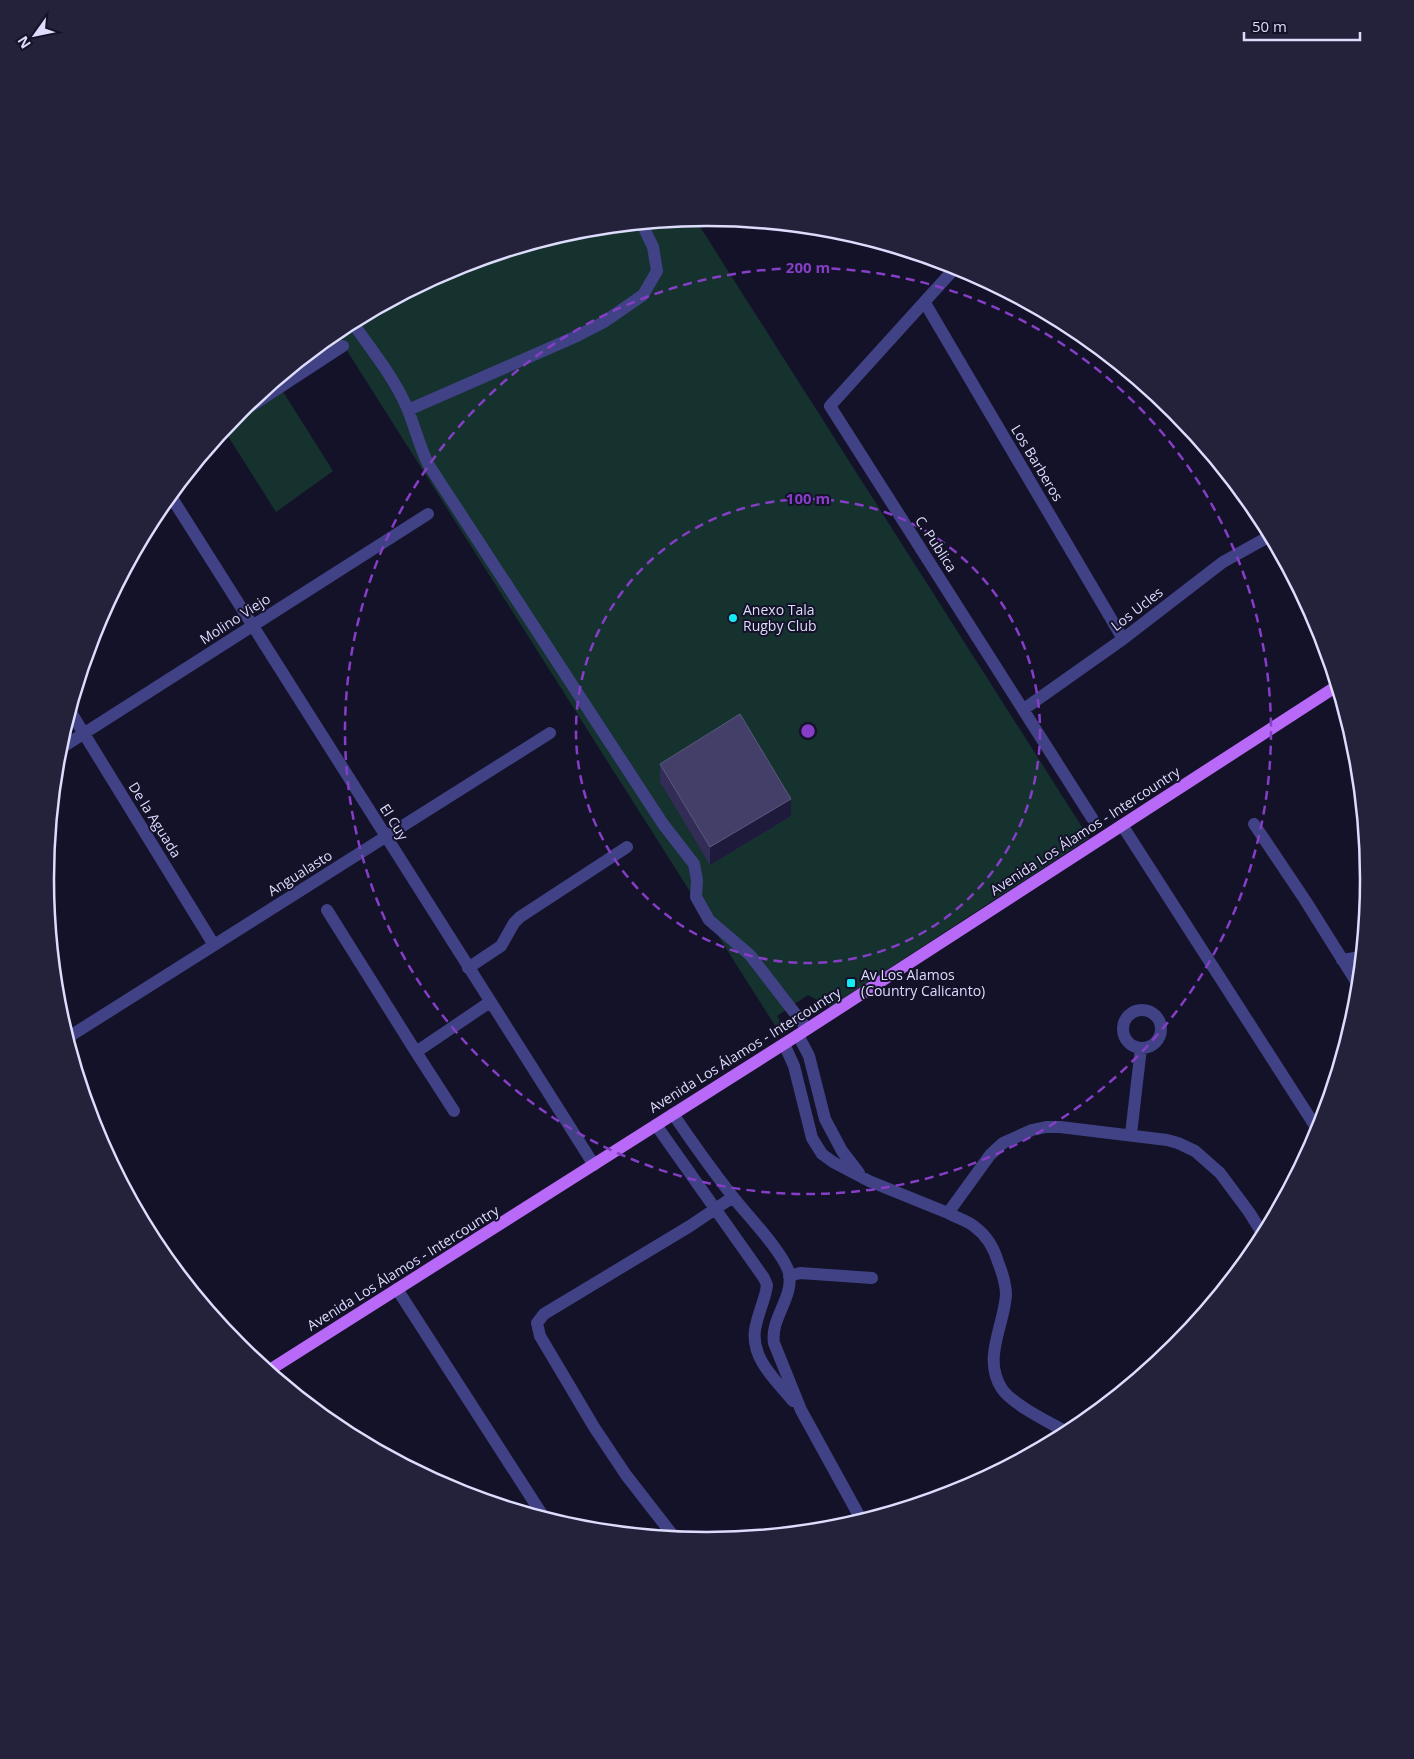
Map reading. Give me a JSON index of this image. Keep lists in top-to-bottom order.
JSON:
{
  "streets": {
    "main road": ["Avenida Los Álamos - Intercountry"],
    "street": [
      "Los Barberos",
      "C. Publica",
      "Los Ucles",
      "Molino Viejo",
      "De la Aguada",
      "El Cuy",
      "Angualasto"
    ]
  },
  "crossings": [
    ["Los Barberos", "C. Publica"],
    ["Los Barberos", "Los Ucles"],
    ["C. Publica", "Los Ucles"],
    ["Molino Viejo", "De la Aguada"],
    ["Molino Viejo", "El Cuy"],
    ["De la Aguada", "Angualasto"],
    ["El Cuy", "Avenida Los Álamos - Intercountry"],
    ["El Cuy", "Angualasto"]
  ],
  "places": {
    "other": ["Anexo Tala Rugby Club"],
    "transit": ["Av Los Alamos (Country Calicanto)"]
  },
  "scale_bar": "50 m",
  "north": "bottom left",
  "rings": ["200 m", "100 m"]
}
